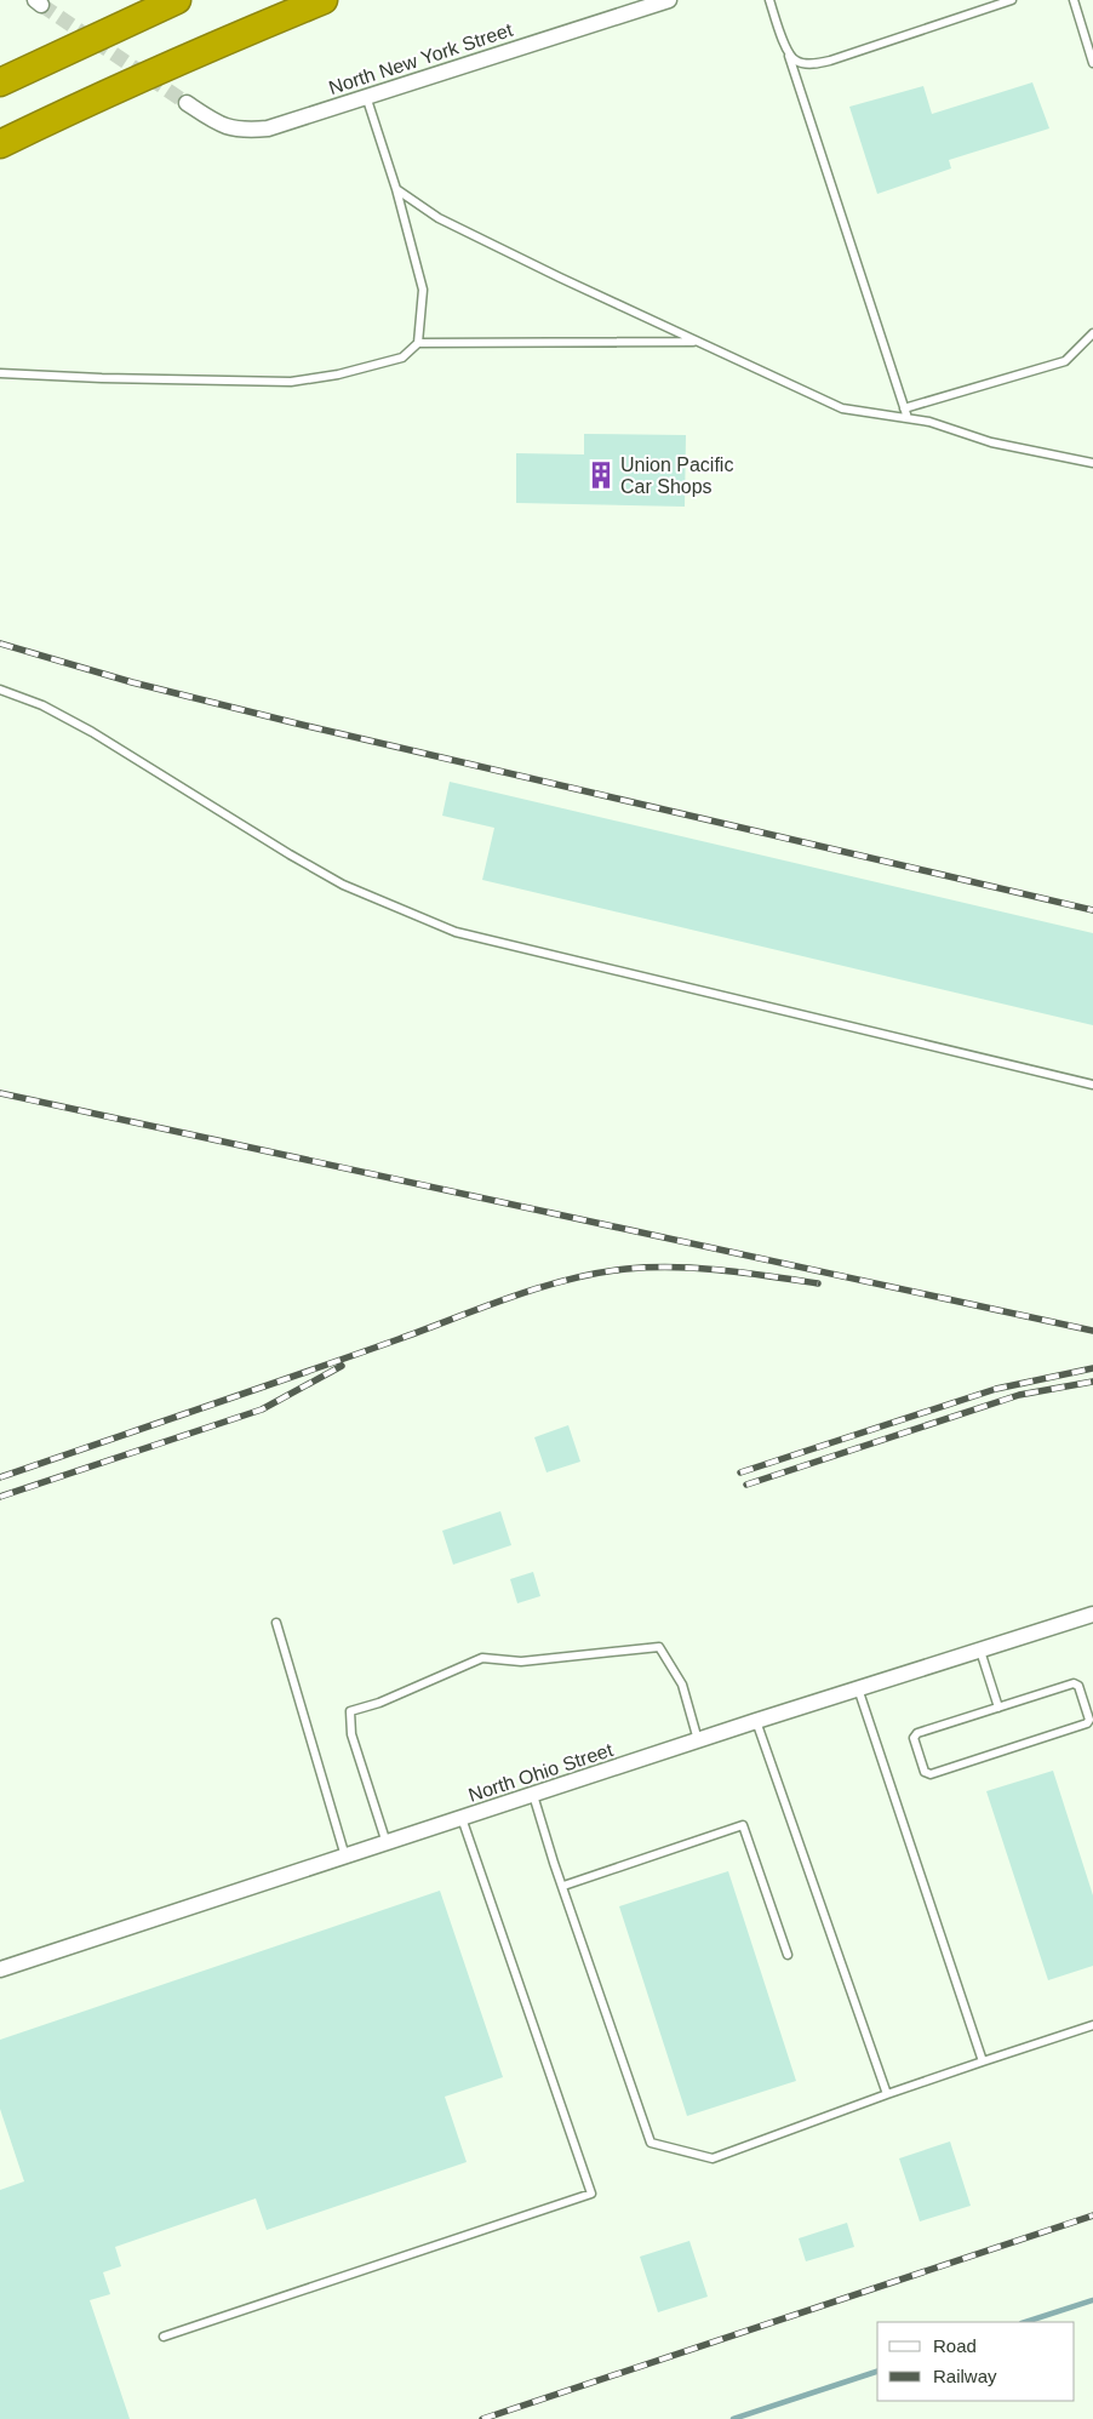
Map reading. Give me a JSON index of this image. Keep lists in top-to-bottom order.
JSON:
{
  "streets": {
    "street": ["North New York Street", "North Ohio Street"]
  },
  "places": {
    "building": ["Union Pacific Car Shops"]
  },
  "legend": ["Road", "Railway"]
}
